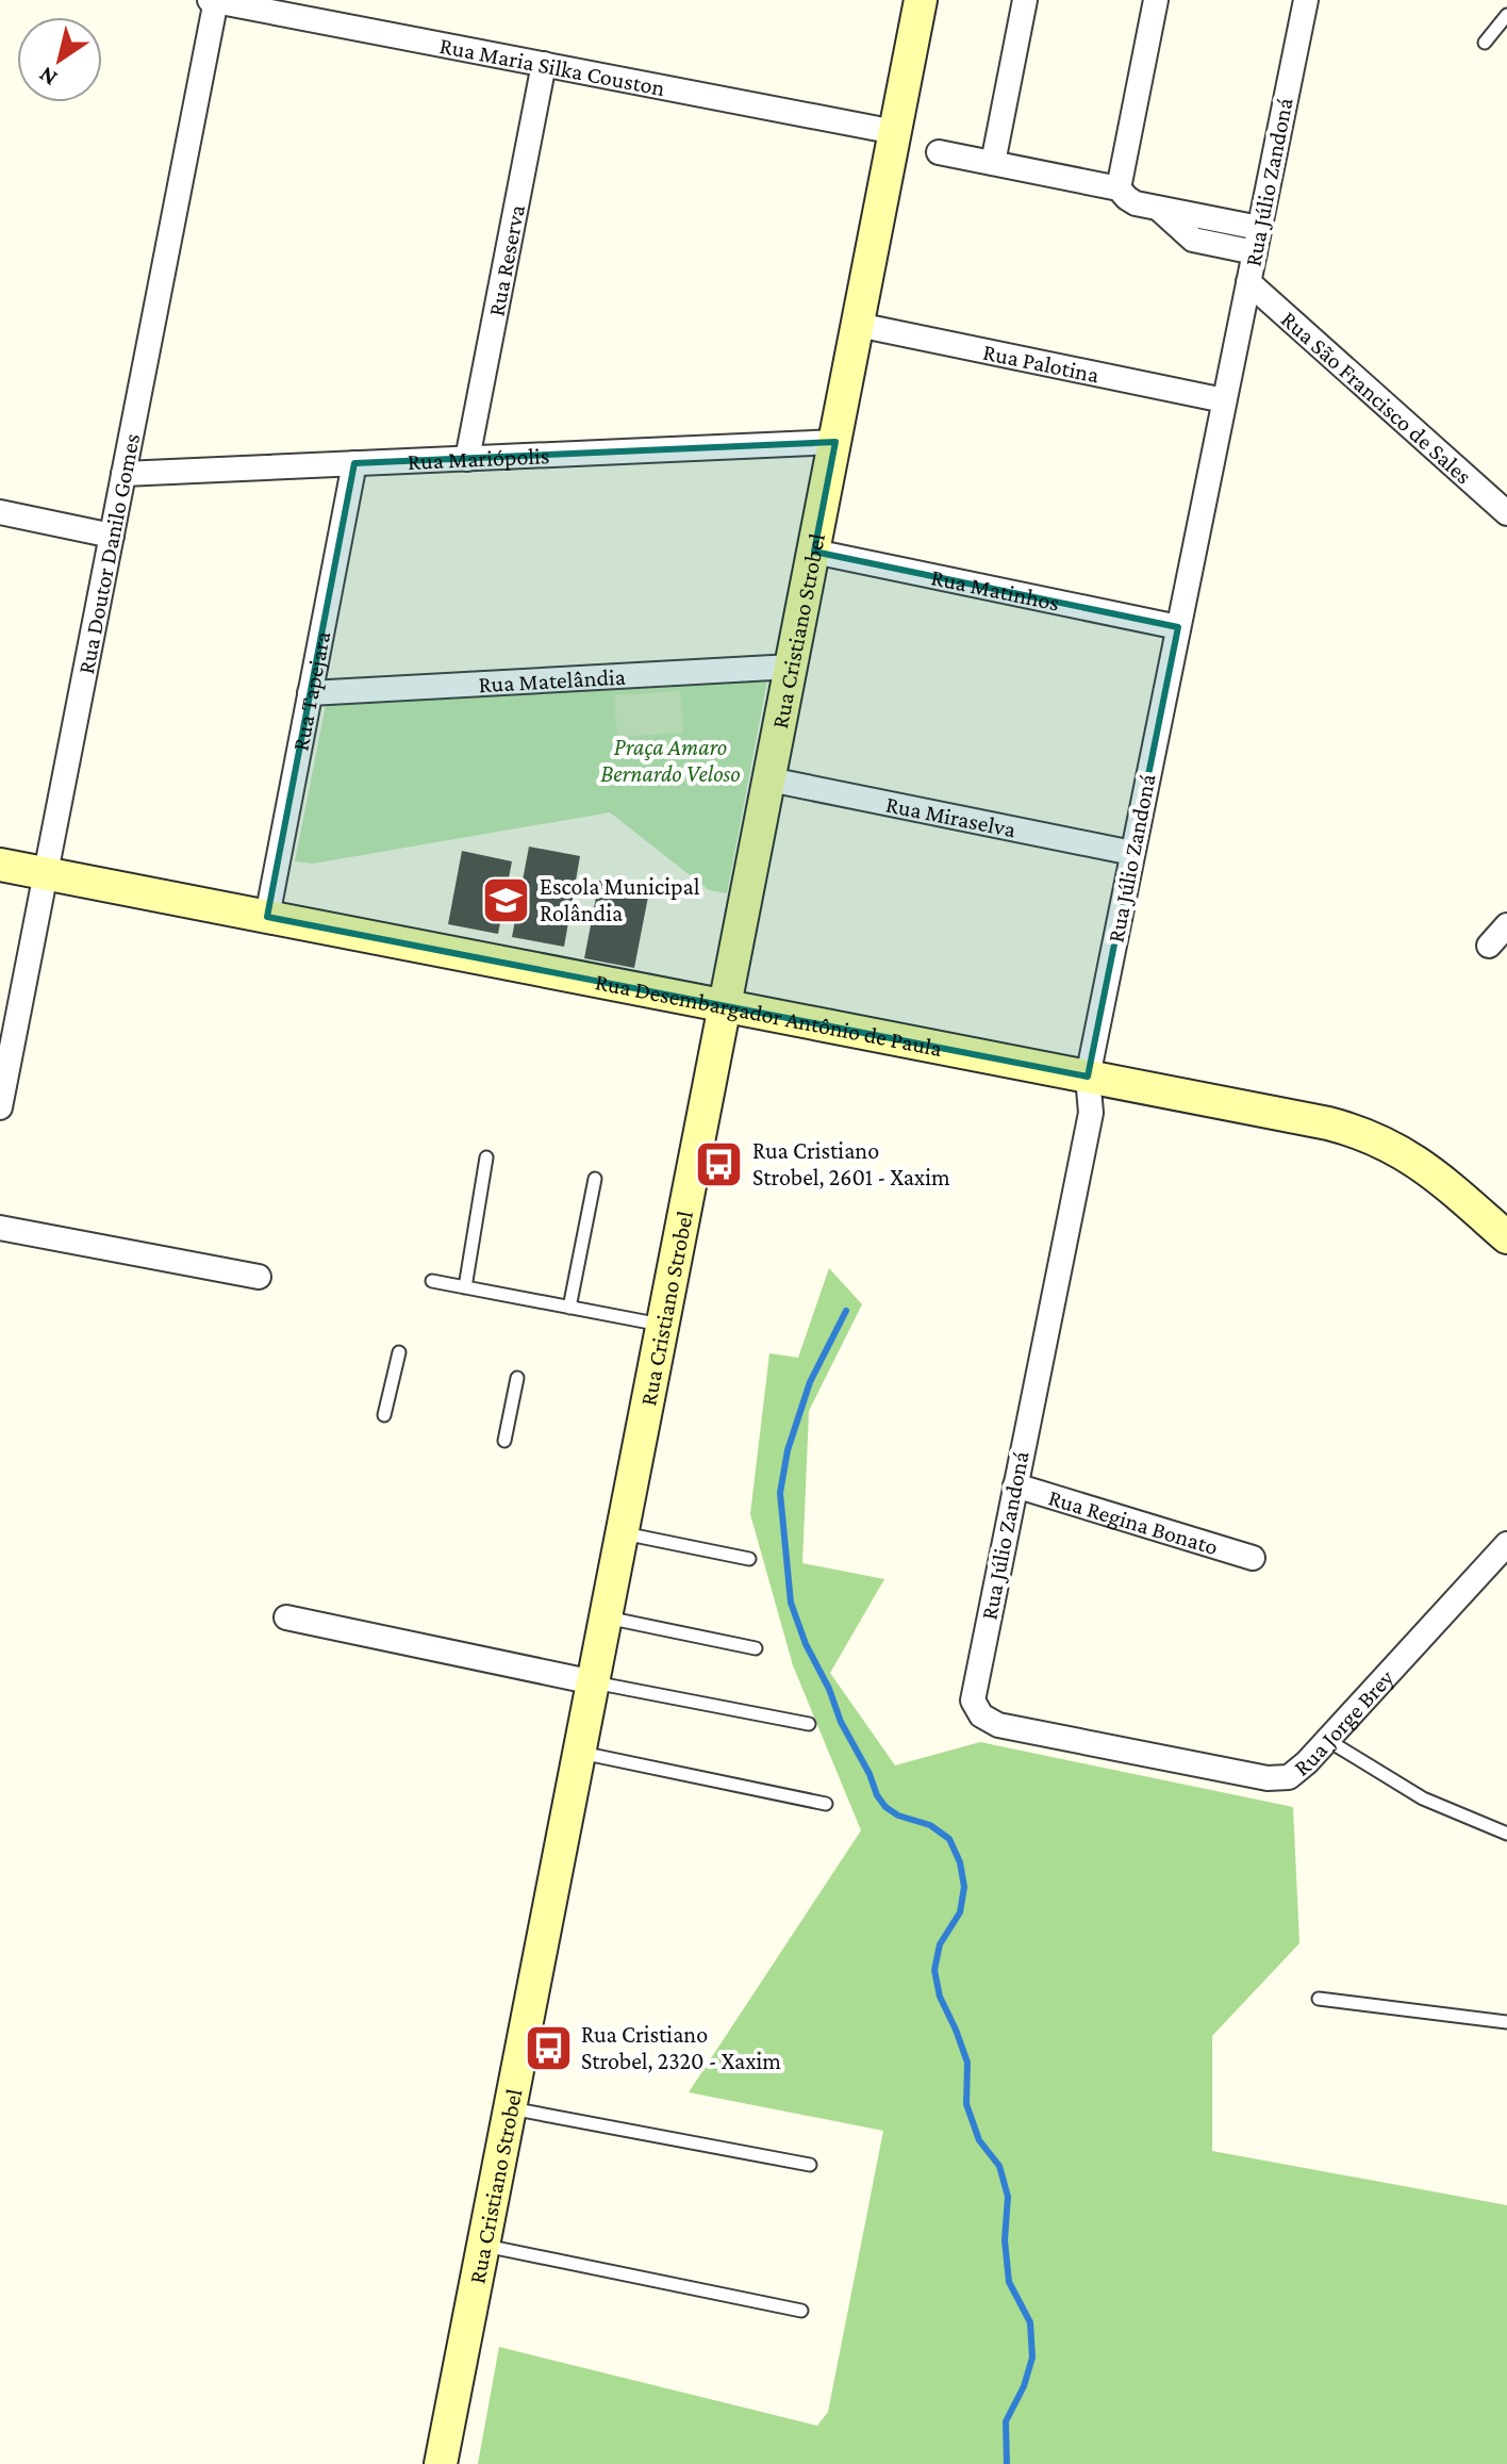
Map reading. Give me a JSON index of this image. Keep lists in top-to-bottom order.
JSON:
{
  "streets": {
    "main road": ["Rua Cristiano Strobel", "Rua Desembargador Antônio de Paula"],
    "street": [
      "Rua Maria Silka Couston",
      "Rua Júlio Zandoná",
      "Rua Reserva",
      "Rua Palotina",
      "Rua São Francisco de Sales",
      "Rua Mariópolis",
      "Rua Doutor Danilo Gomes",
      "Rua Matinhos",
      "Rua Matelândia",
      "Rua Tapejara",
      "Rua Miraselva",
      "Rua Regina Bonato",
      "Rua Jorge Brey"
    ]
  },
  "crossings": [
    ["Rua Maria Silka Couston", "Rua Reserva"],
    ["Rua Maria Silka Couston", "Rua Doutor Danilo Gomes"],
    ["Rua Maria Silka Couston", "Rua Cristiano Strobel"],
    ["Rua Júlio Zandoná", "Rua Palotina"],
    ["Rua Júlio Zandoná", "Rua São Francisco de Sales"],
    ["Rua Júlio Zandoná", "Rua Matinhos"],
    ["Rua Júlio Zandoná", "Rua Miraselva"],
    ["Rua Júlio Zandoná", "Rua Desembargador Antônio de Paula"],
    ["Rua Júlio Zandoná", "Rua Regina Bonato"],
    ["Rua Júlio Zandoná", "Rua Jorge Brey"],
    ["Rua Reserva", "Rua Mariópolis"],
    ["Rua Palotina", "Rua Cristiano Strobel"],
    ["Rua Mariópolis", "Rua Doutor Danilo Gomes"],
    ["Rua Mariópolis", "Rua Cristiano Strobel"],
    ["Rua Mariópolis", "Rua Tapejara"],
    ["Rua Doutor Danilo Gomes", "Rua Desembargador Antônio de Paula"],
    ["Rua Matinhos", "Rua Cristiano Strobel"],
    ["Rua Cristiano Strobel", "Rua Matelândia"],
    ["Rua Cristiano Strobel", "Rua Miraselva"],
    ["Rua Cristiano Strobel", "Rua Desembargador Antônio de Paula"],
    ["Rua Matelândia", "Rua Tapejara"],
    ["Rua Tapejara", "Rua Desembargador Antônio de Paula"]
  ],
  "parks": ["Praça Amaro Bernardo Veloso"],
  "places": {
    "school or university": ["Escola Municipal Rolândia"],
    "bus stop": ["Rua Cristiano Strobel, 2601 - Xaxim", "Rua Cristiano Strobel, 2320 - Xaxim"]
  },
  "north": "bottom left"
}
